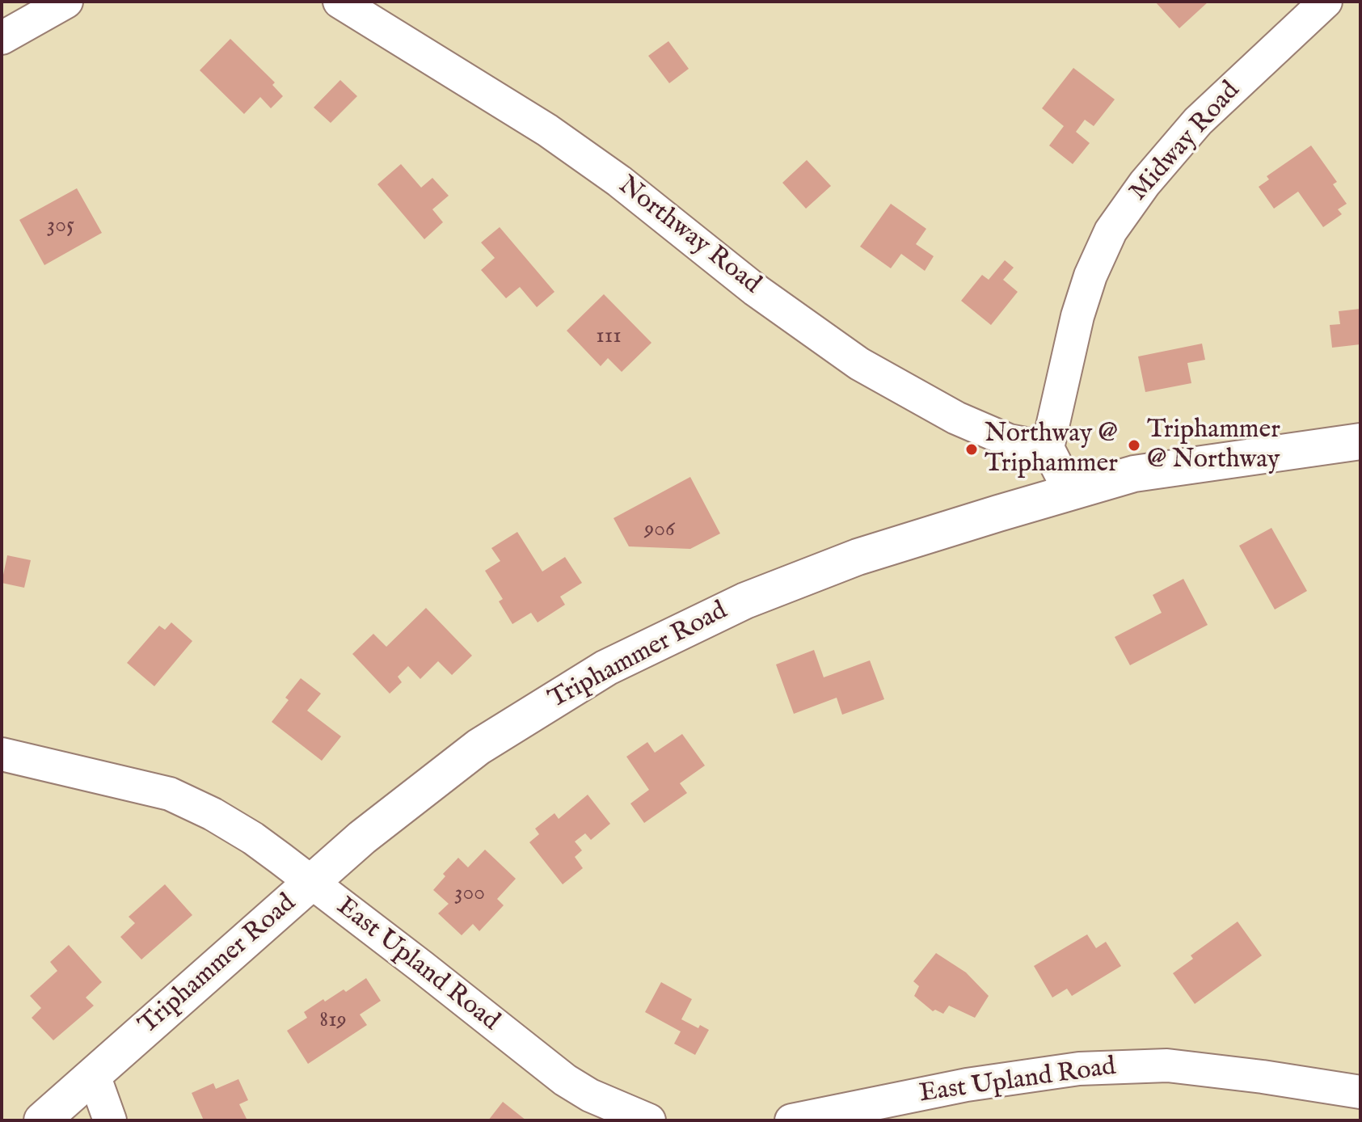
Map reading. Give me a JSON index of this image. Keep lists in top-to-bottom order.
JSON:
{
  "streets": {
    "street": [
      "Midway Road",
      "Northway Road",
      "Triphammer Road",
      "East Upland Road"
    ]
  },
  "crossings": [
    ["Midway Road", "Northway Road"],
    ["Triphammer Road", "East Upland Road"]
  ],
  "places": ["Triphammer @ Northway", "Northway @ Triphammer"],
  "house_numbers": [
    "305",
    "111",
    "906",
    "300",
    "819"
  ]
}
